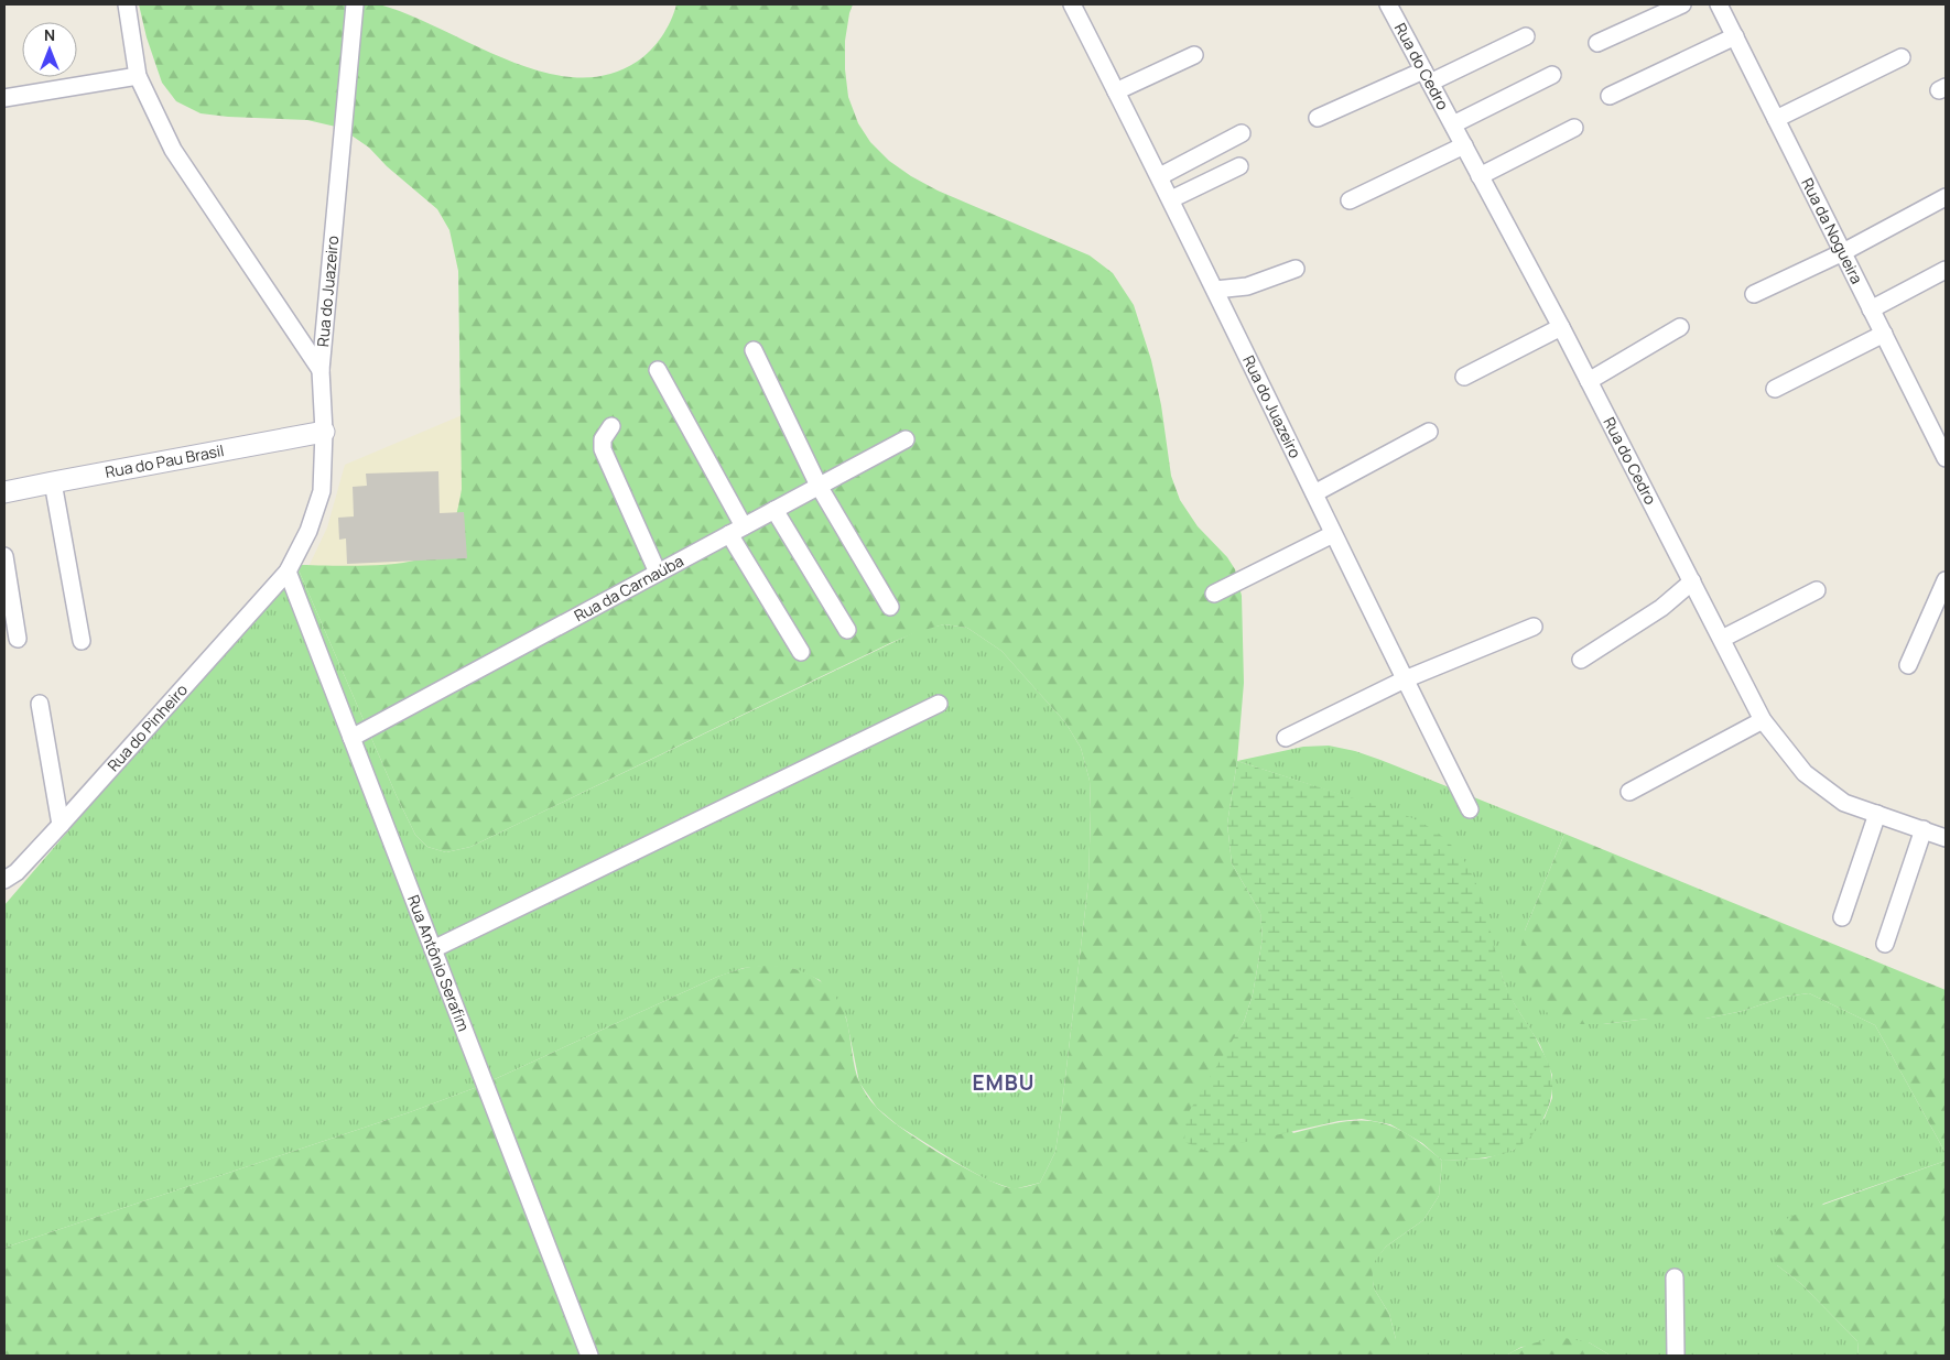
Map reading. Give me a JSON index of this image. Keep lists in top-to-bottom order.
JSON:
{
  "streets": {
    "street": [
      "Rua do Cedro",
      "Rua da Nogueira",
      "Rua do Juazeiro",
      "Rua do Pau Brasil",
      "Rua da Carnaúba",
      "Rua do Pinheiro",
      "Rua Antônio Serafim"
    ]
  },
  "crossings": [
    ["Rua do Juazeiro", "Rua do Pau Brasil"],
    ["Rua do Juazeiro", "Rua do Pinheiro"],
    ["Rua do Juazeiro", "Rua Antônio Serafim"],
    ["Rua da Carnaúba", "Rua Antônio Serafim"],
    ["Rua do Pinheiro", "Rua Antônio Serafim"]
  ],
  "districts": ["EMBU"],
  "north": "top"
}
